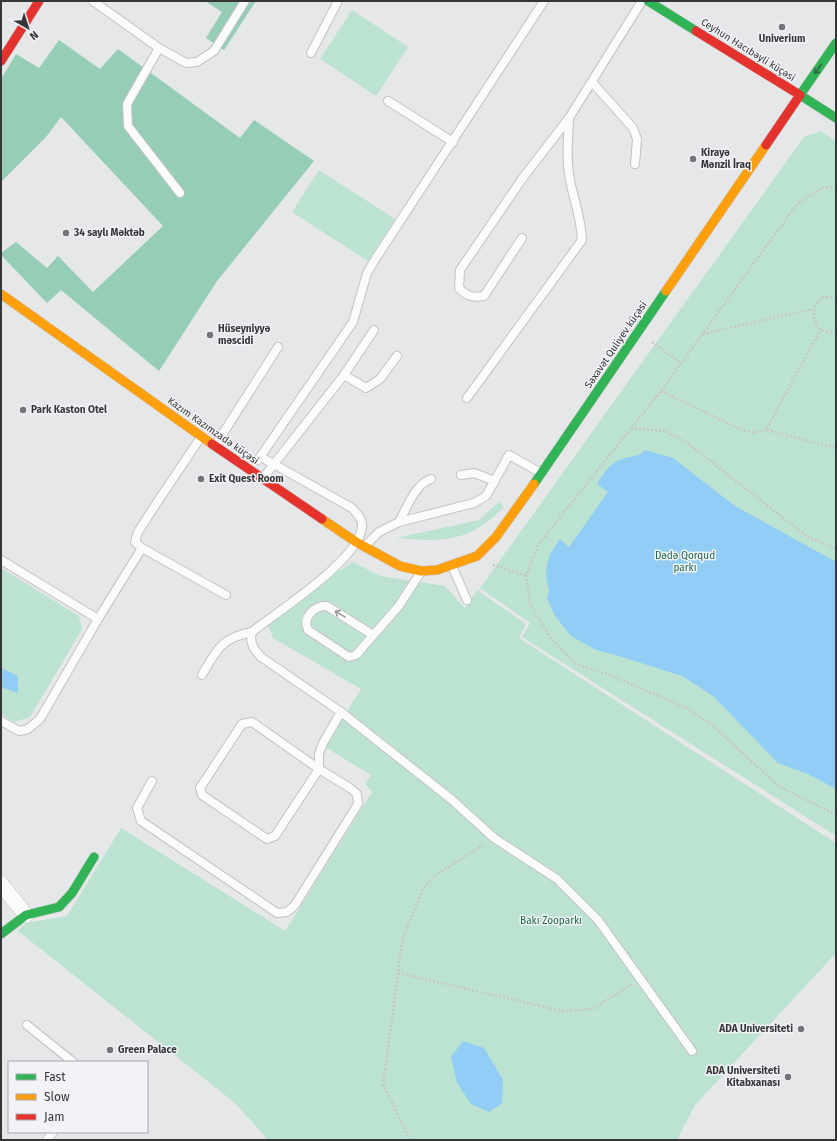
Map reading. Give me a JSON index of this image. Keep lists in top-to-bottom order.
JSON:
{
  "streets": {
    "main road": ["Ceyhun Hacıbəyli küçəsi", "Səxavət Quliyev küçəsi", "Kazım Kazımzadə küçəsi"]
  },
  "crossings": [
    ["Ceyhun Hacıbəyli küçəsi", "Səxavət Quliyev küçəsi"],
    ["Səxavət Quliyev küçəsi", "Kazım Kazımzadə küçəsi"]
  ],
  "parks": ["Dədə Qorqud parkı", "Bakı Zooparkı"],
  "places": [
    "Univerium",
    "Kirayə Mənzil İraq",
    "34 saylı Məktəb",
    "Hüseyniyyə məscidi",
    "Park Kaston Otel",
    "Exit Quest Room",
    "ADA Universiteti",
    "Green Palace",
    "ADA Universiteti Kitabxanası"
  ],
  "legend": ["Fast", "Slow", "Jam"],
  "north": "bottom right"
}
